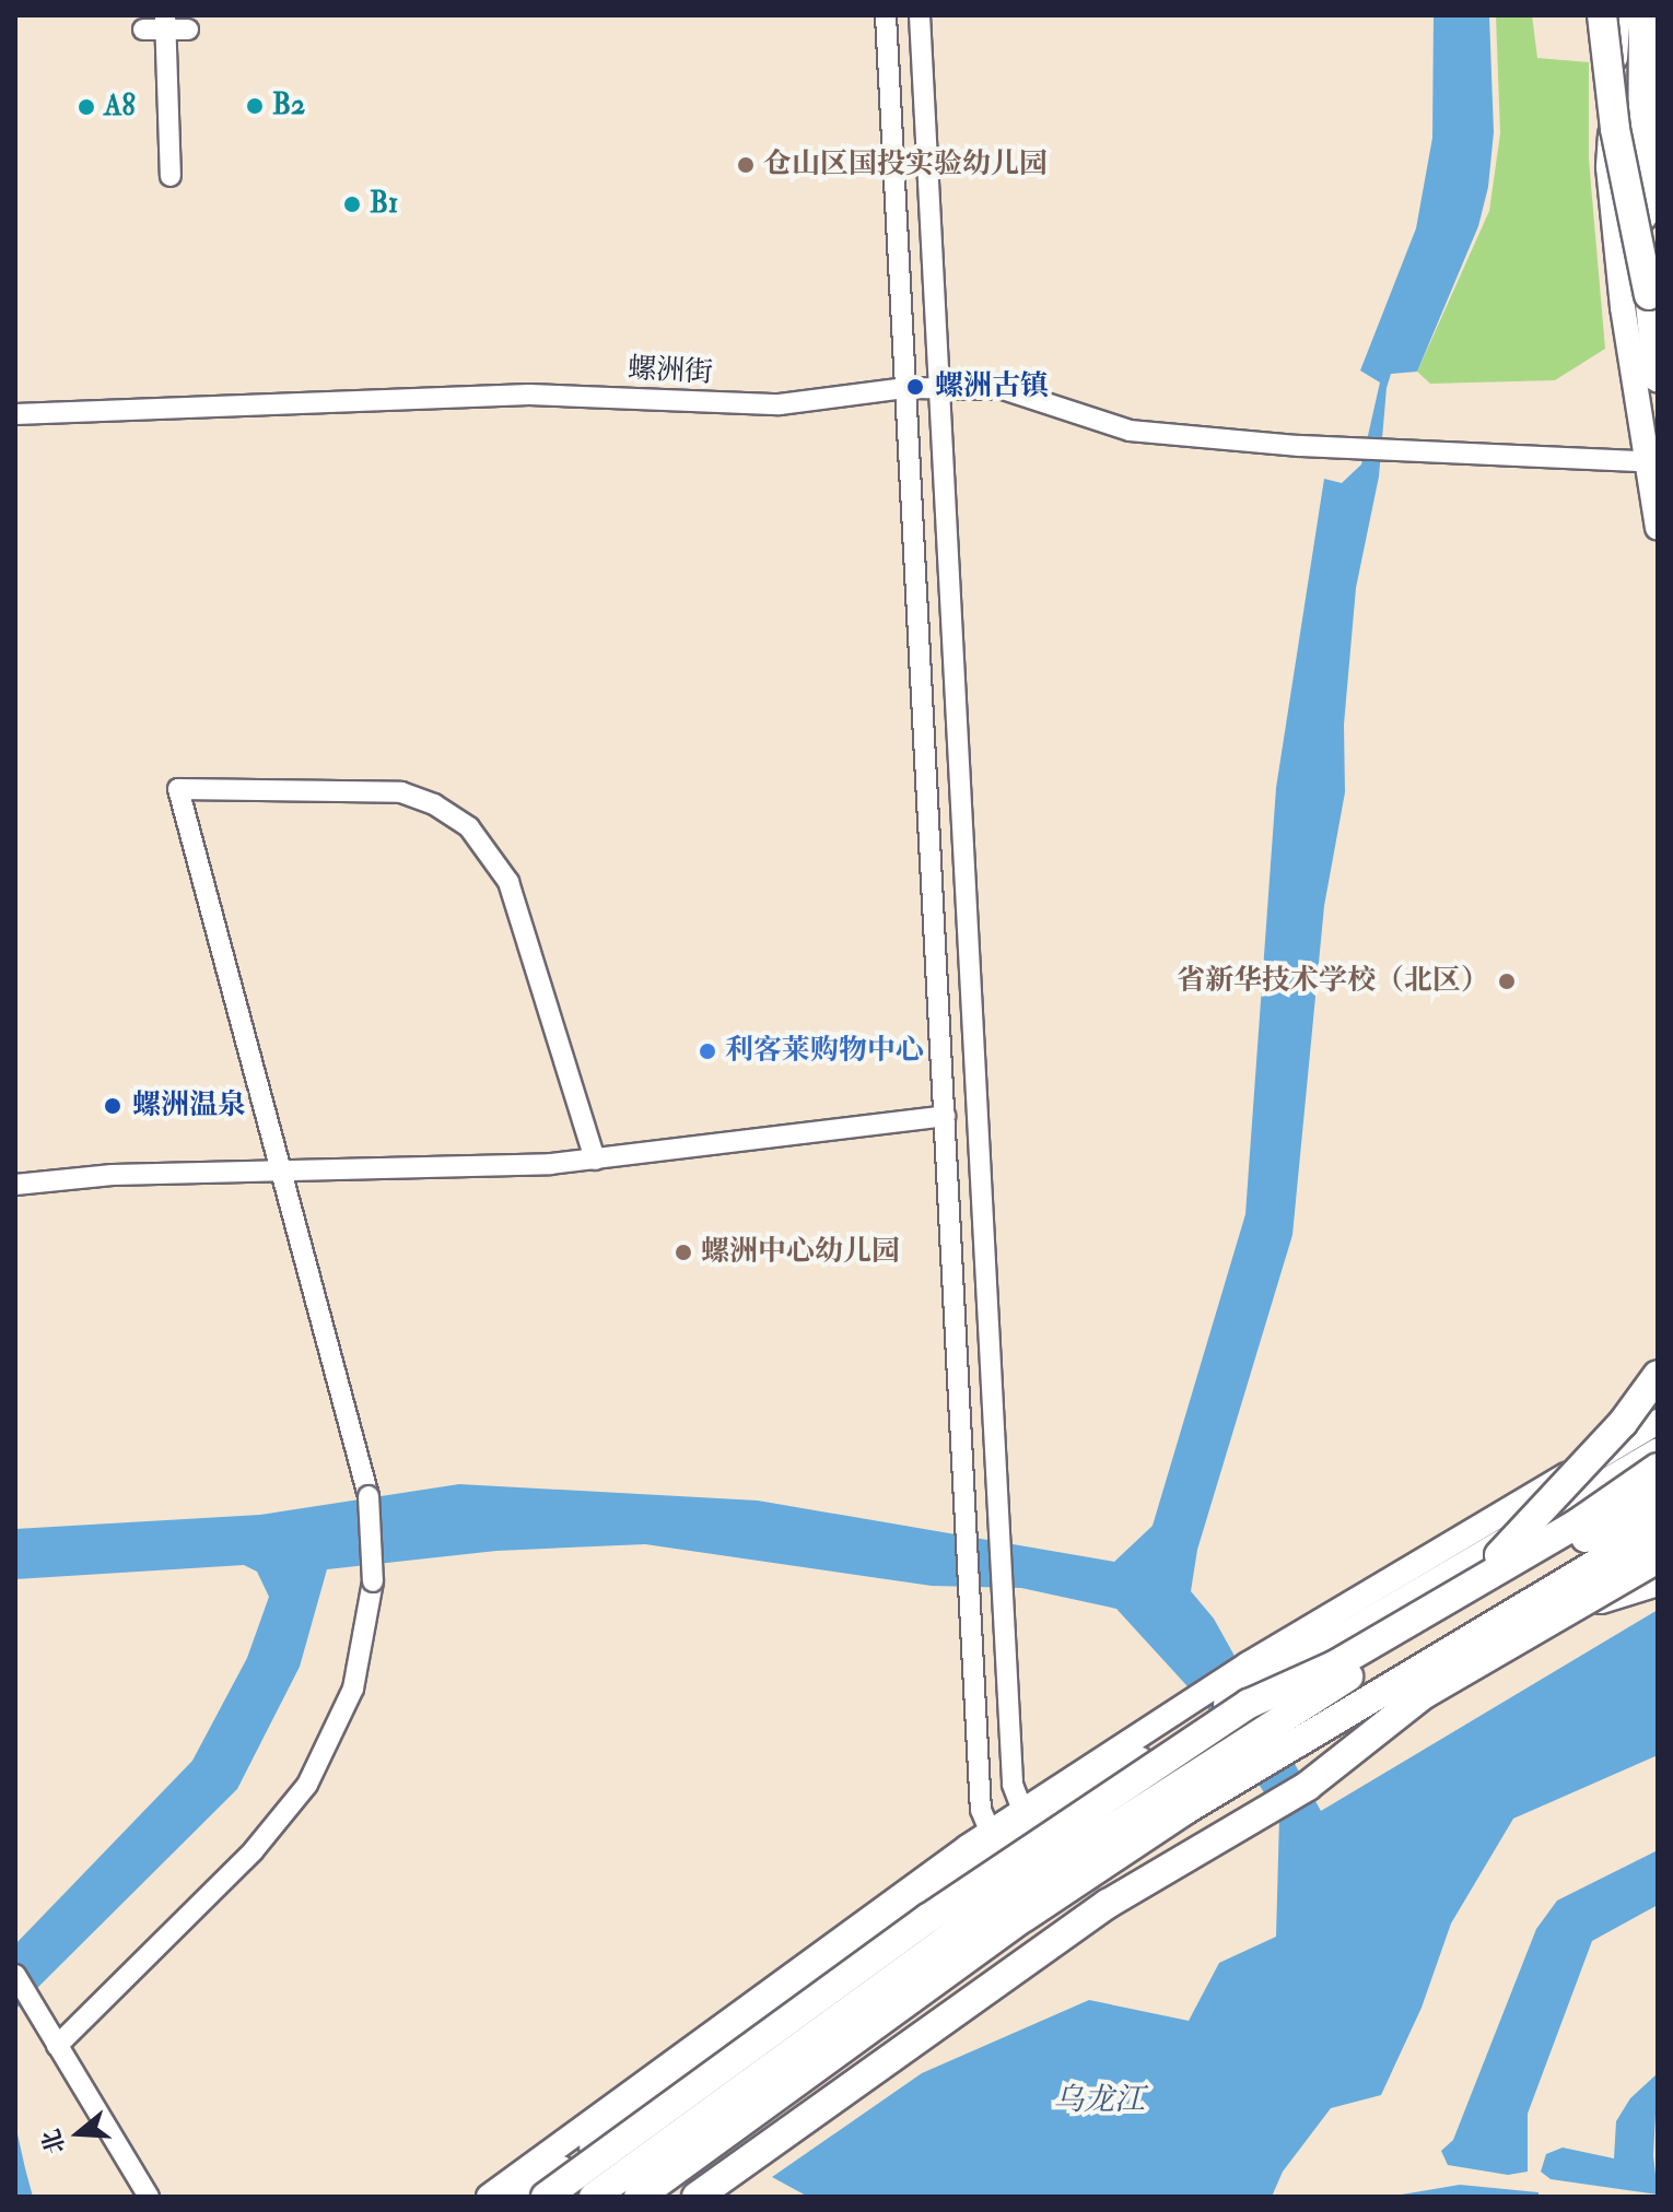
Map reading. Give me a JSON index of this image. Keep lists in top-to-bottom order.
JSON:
{
  "streets": {
    "street": ["螺洲街"]
  },
  "water": ["乌龙江"],
  "places": [
    "B2",
    "A8",
    "仓山区国投实验幼儿园",
    "B1",
    "螺洲古镇",
    "省新华技术学校（北区）",
    "利客莱购物中心",
    "螺洲温泉",
    "螺洲中心幼儿园"
  ],
  "north": "left"
}
